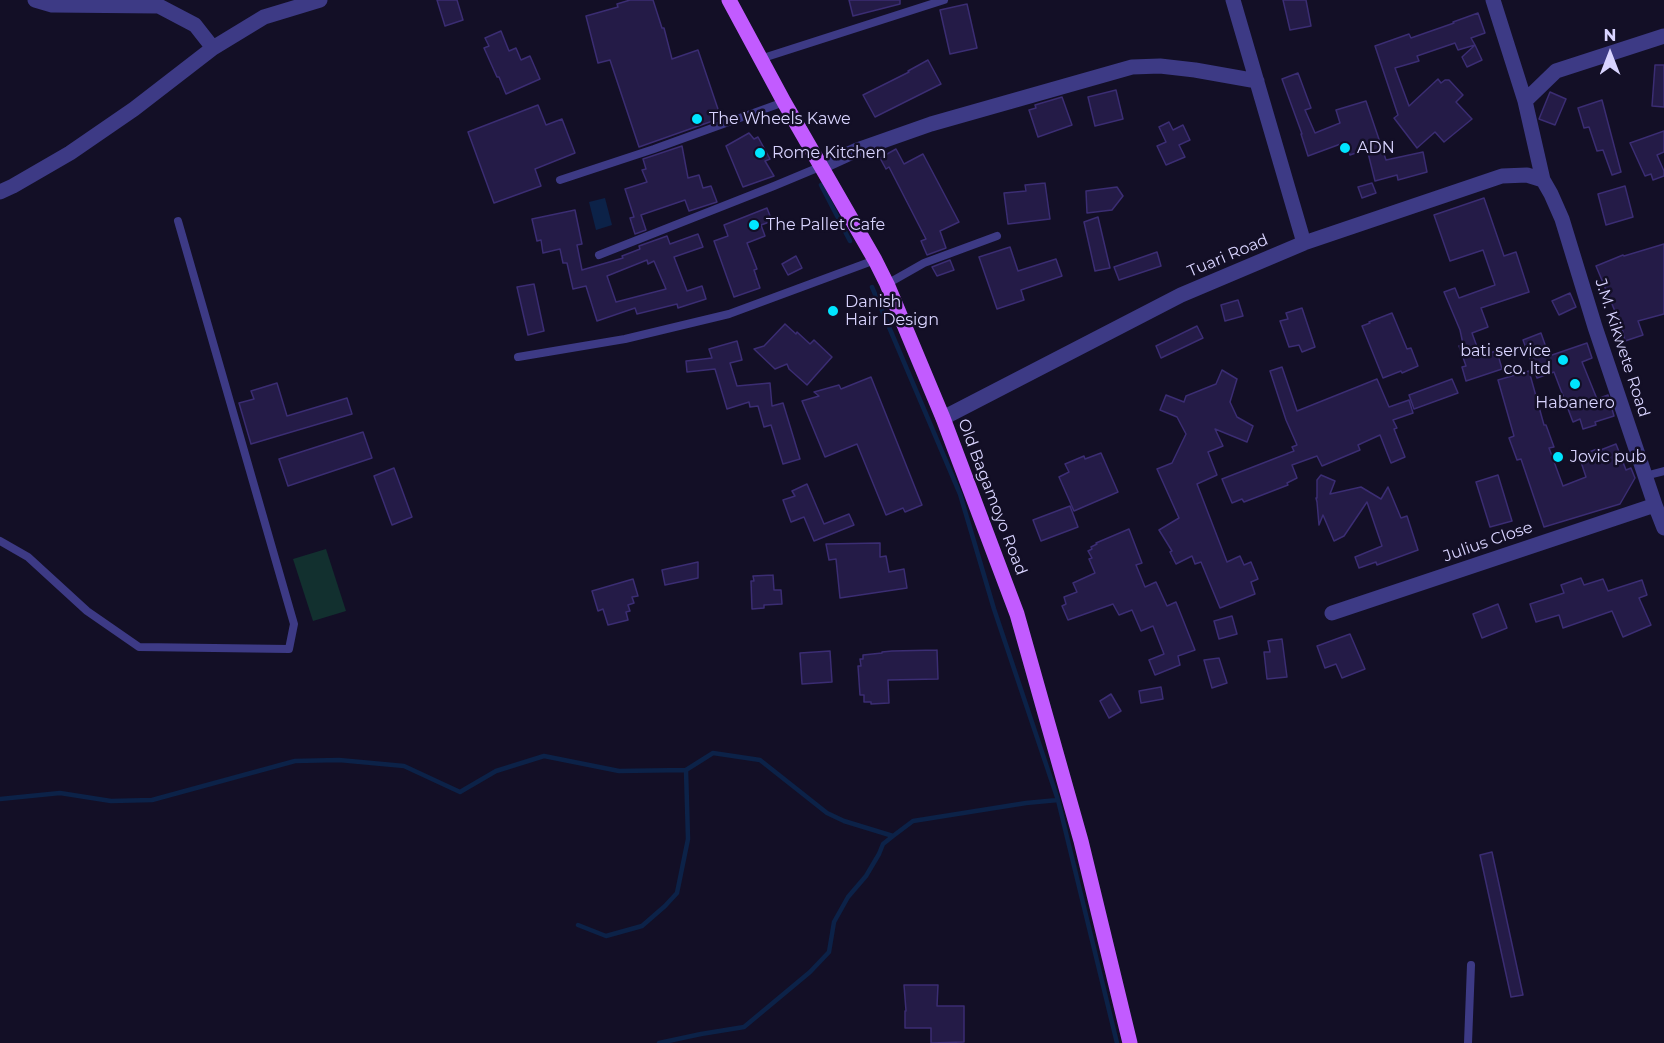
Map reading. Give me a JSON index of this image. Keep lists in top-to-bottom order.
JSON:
{
  "streets": {
    "main road": ["Old Bagamoyo Road"],
    "street": ["Tuari Road", "J.M. Kikwete Road", "Julius Close"]
  },
  "crossings": [
    ["Tuari Road", "J.M. Kikwete Road"],
    ["Tuari Road", "Old Bagamoyo Road"],
    ["J.M. Kikwete Road", "Julius Close"]
  ],
  "places": [
    "The Wheels Kawe",
    "ADN",
    "Rome Kitchen",
    "The Pallet Cafe",
    "Danish Hair Design",
    "bati service co. ltd",
    "Habanero",
    "Jovic pub"
  ],
  "north": "top"
}
